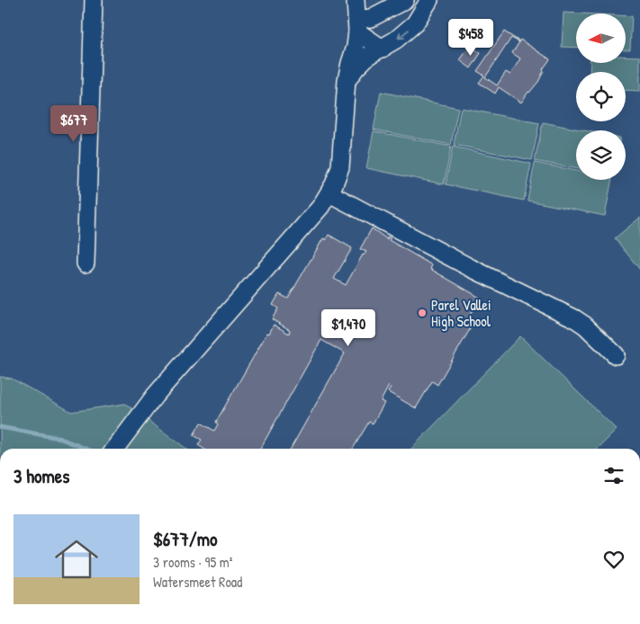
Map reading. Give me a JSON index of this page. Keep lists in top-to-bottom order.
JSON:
{
  "places": ["Parel Vallei High School"],
  "north": "left",
  "page": {
    "price": ["$458", "$677", "$1,470"],
    "heading": "3 homes",
    "list": [
      {
        "name": "$677/mo",
        "note": "3 rooms · 95 m² · Watersmeet Road"
      }
    ]
  }
}
